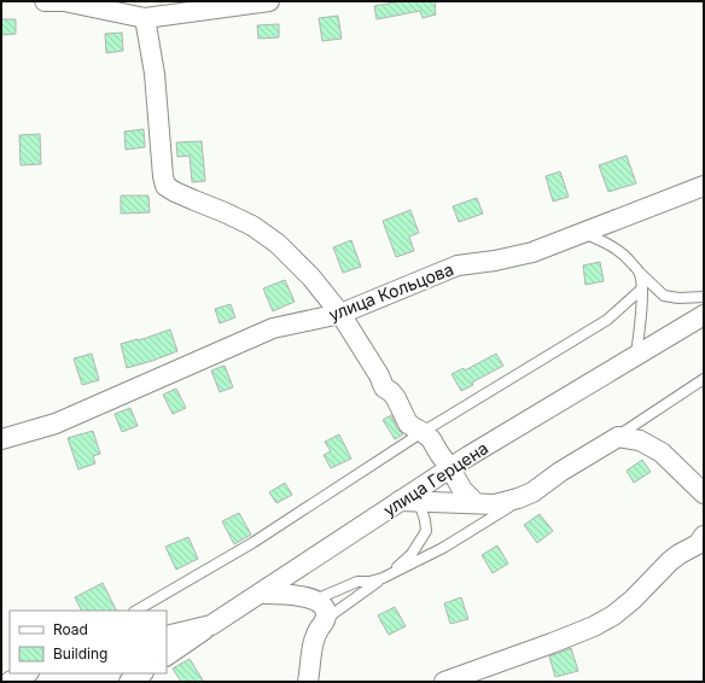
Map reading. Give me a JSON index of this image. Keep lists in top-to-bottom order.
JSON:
{
  "streets": {
    "street": ["улица Кольцова", "улица Герцена"]
  },
  "legend": ["Road", "Building"]
}
